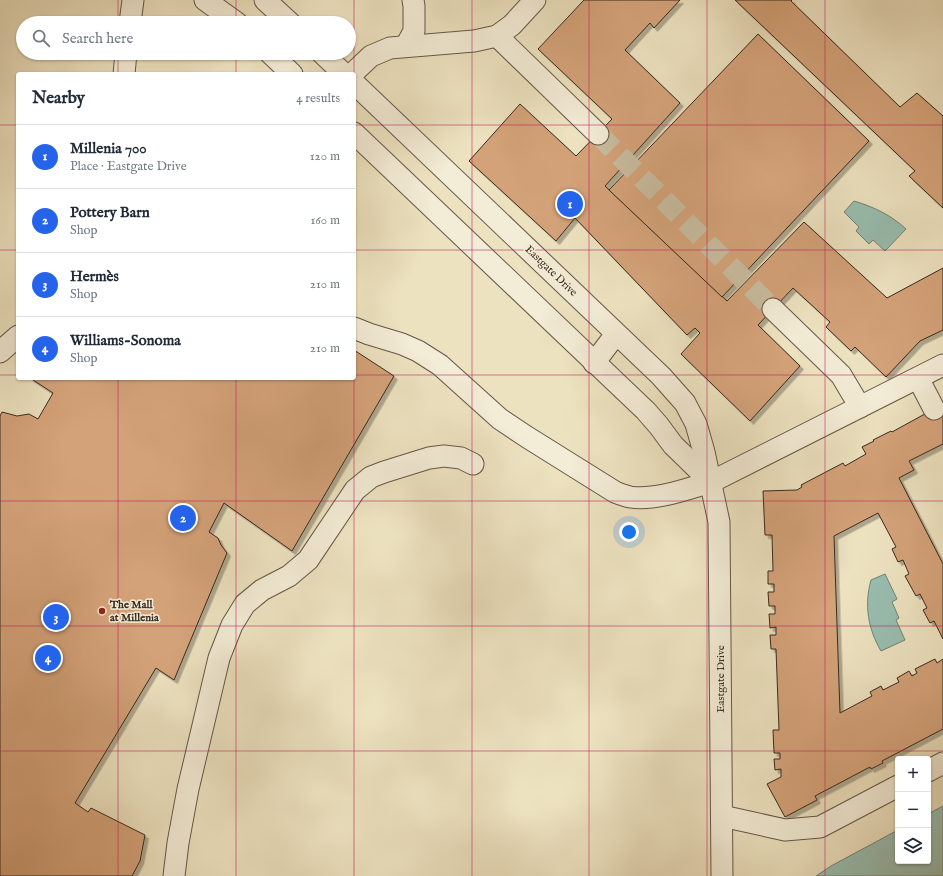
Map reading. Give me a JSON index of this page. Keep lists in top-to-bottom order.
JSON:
{
  "streets": {
    "street": ["Eastgate Drive"]
  },
  "places": ["The Mall at Millenia"],
  "page": {
    "search": "Search here",
    "heading": ["Nearby", "4 results"],
    "list": [
      {
        "mark": "1",
        "name": "Millenia 700",
        "note": "Place · Eastgate Drive",
        "value": "120 m"
      },
      {
        "mark": "2",
        "name": "Pottery Barn",
        "note": "Shop",
        "value": "160 m"
      },
      {
        "mark": "3",
        "name": "Hermès",
        "note": "Shop",
        "value": "210 m"
      },
      {
        "mark": "4",
        "name": "Williams-Sonoma",
        "note": "Shop",
        "value": "210 m"
      }
    ],
    "pins": [
      "1",
      "2",
      "3",
      "4"
    ],
    "map_buttons": ["+", "−"]
  }
}
